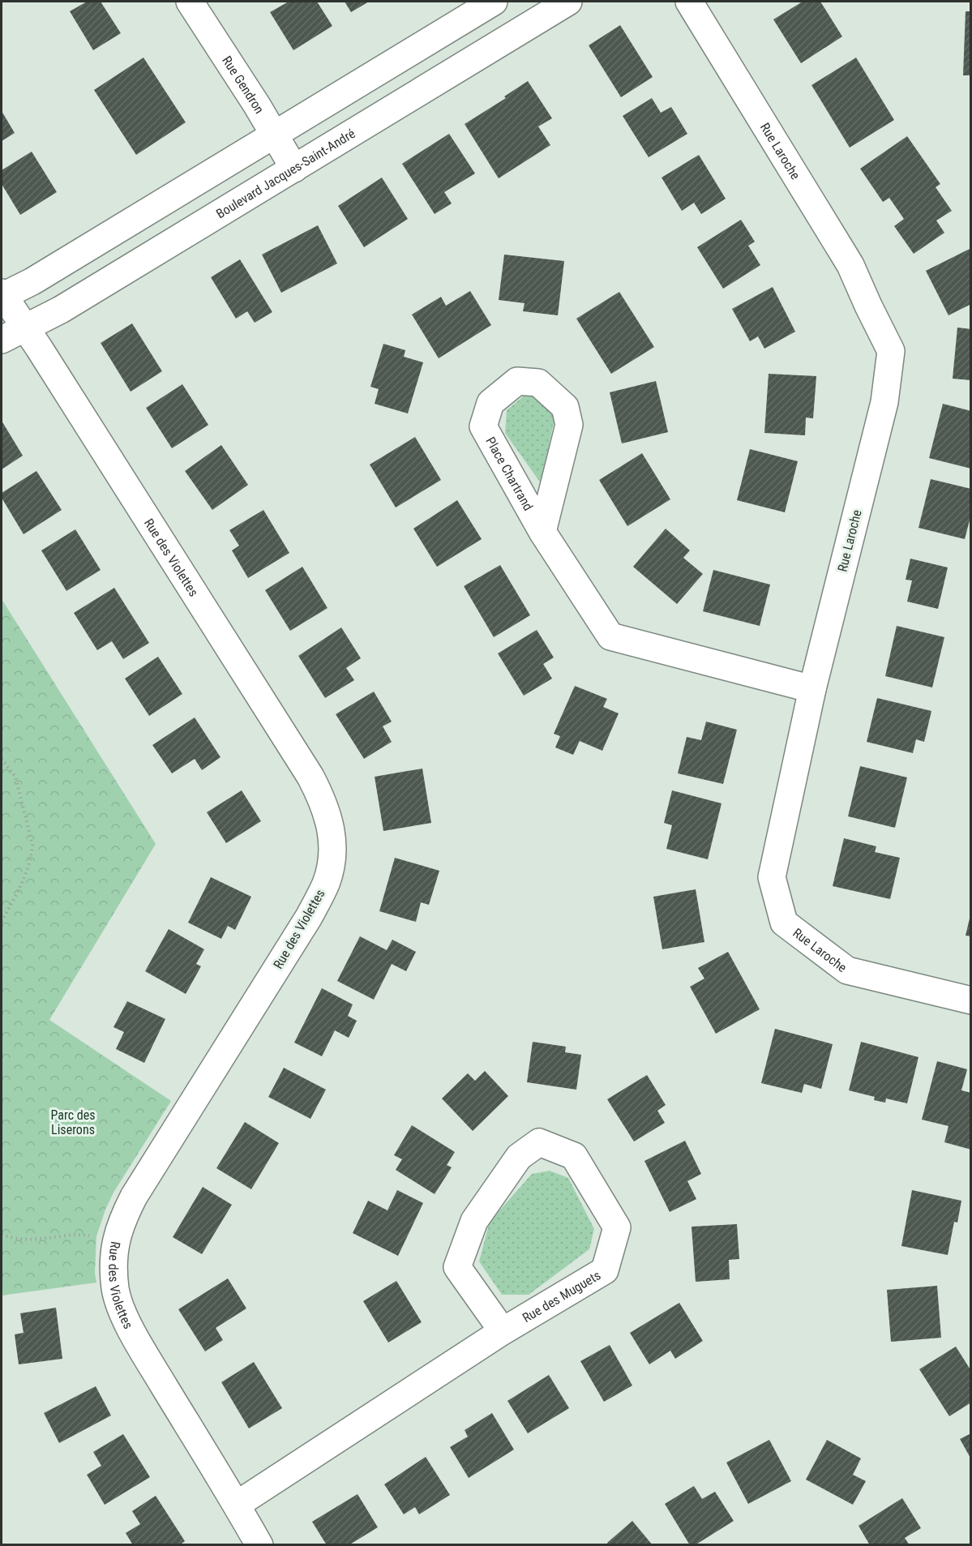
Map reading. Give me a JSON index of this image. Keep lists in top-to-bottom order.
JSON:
{
  "streets": {
    "street": [
      "Rue Gendron",
      "Rue Laroche",
      "Boulevard Jacques-Saint-André",
      "Place Chartrand",
      "Rue des Violettes",
      "Rue des Muguets"
    ]
  },
  "crossings": [
    ["Rue Gendron", "Boulevard Jacques-Saint-André"],
    ["Rue Laroche", "Place Chartrand"],
    ["Boulevard Jacques-Saint-André", "Rue des Violettes"],
    ["Rue des Violettes", "Rue des Muguets"]
  ],
  "parks": ["Parc des Liserons"]
}
